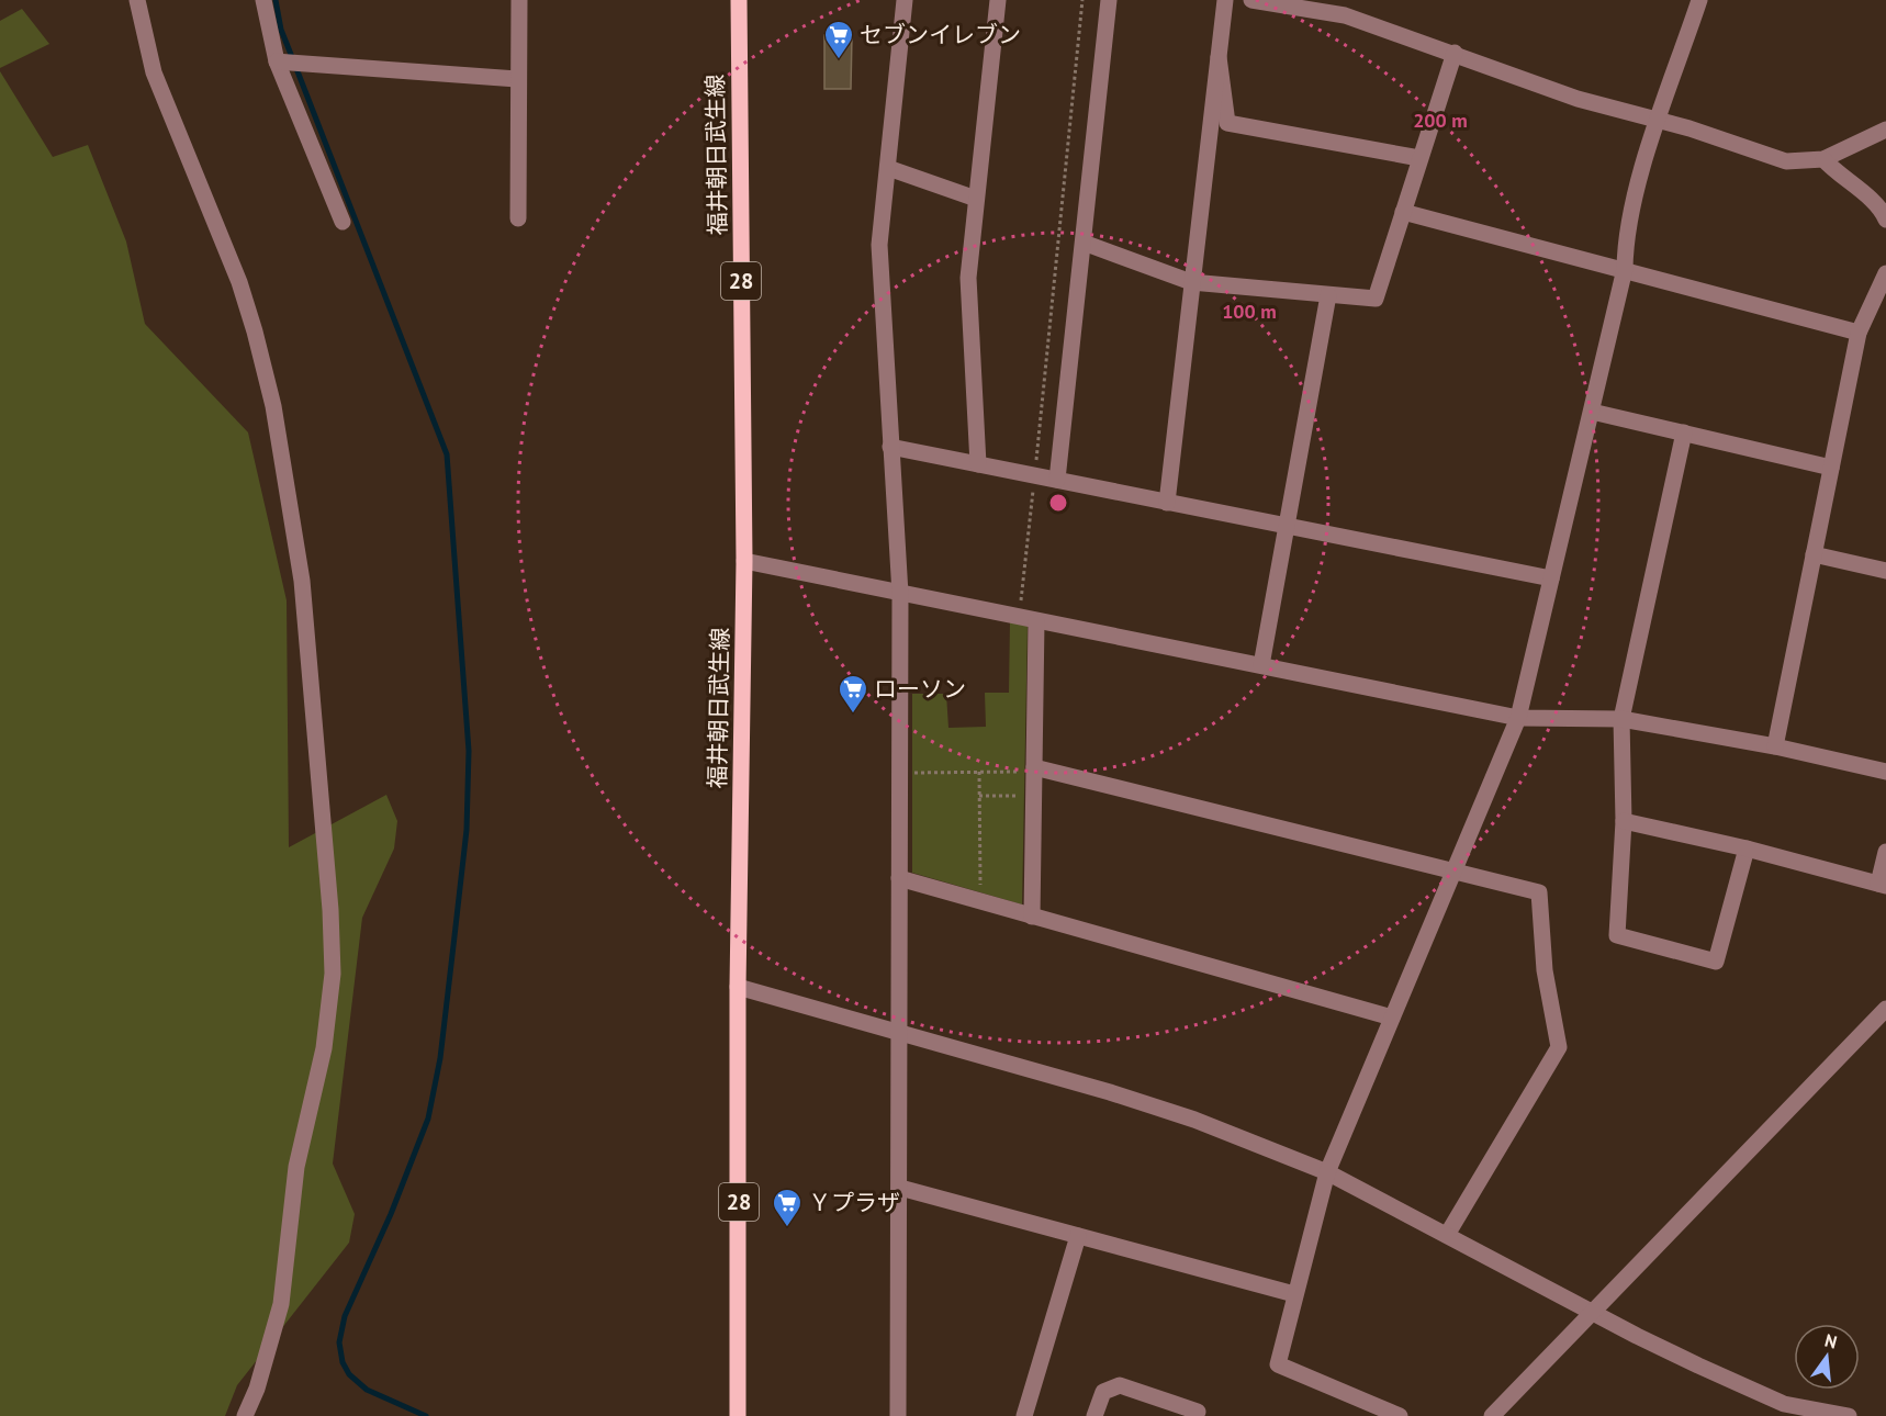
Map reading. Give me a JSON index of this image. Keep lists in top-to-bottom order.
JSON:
{
  "streets": {
    "main road": ["福井朝日武生線", "28"]
  },
  "places": {
    "supermarket": ["セブンイレブン", "ローソン", "Ｙプラザ"]
  },
  "north": "top",
  "rings": ["200 m", "100 m"]
}
